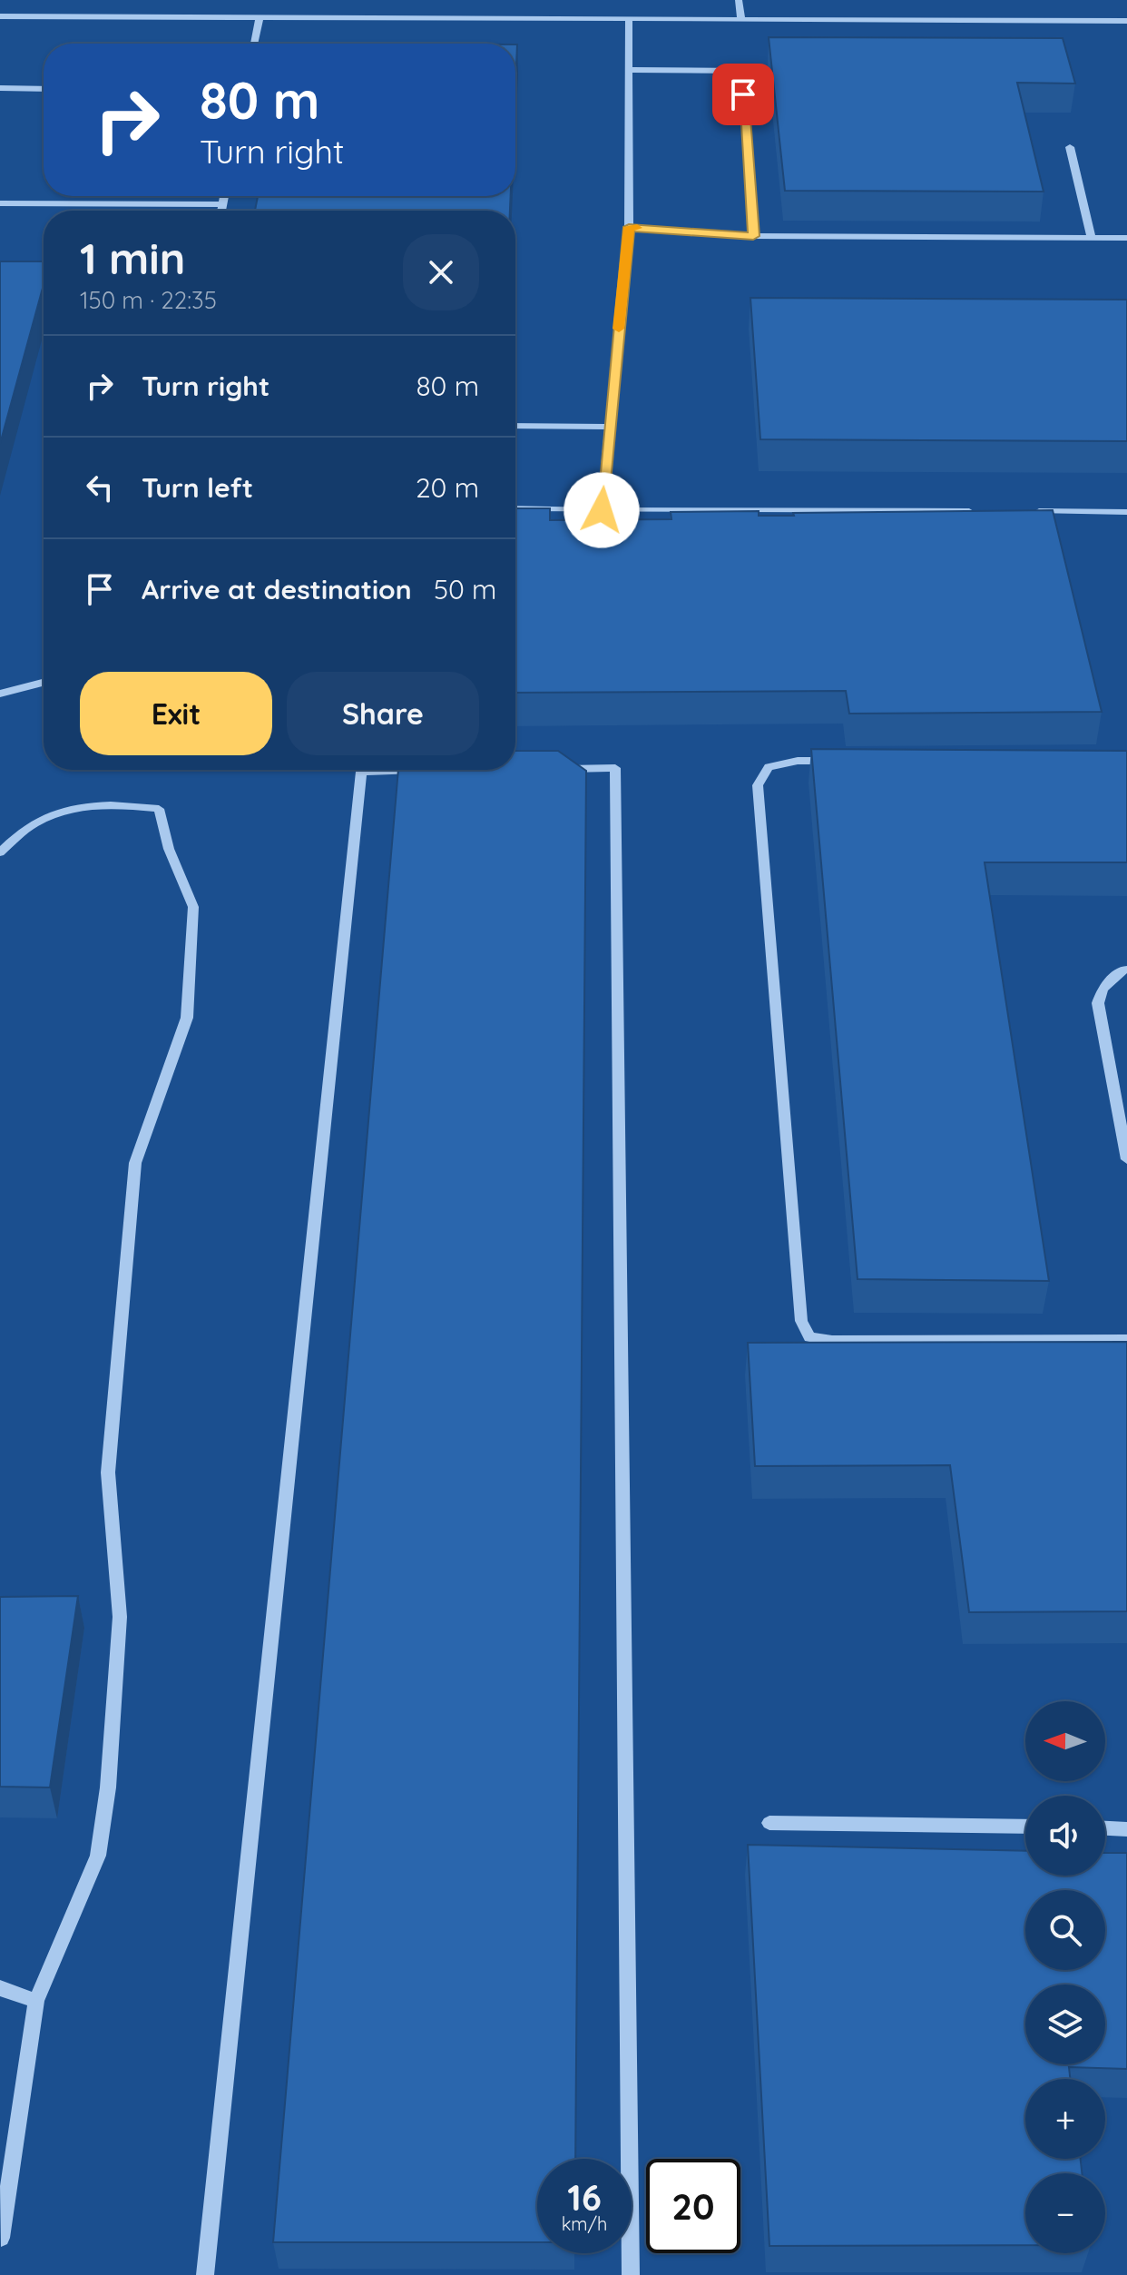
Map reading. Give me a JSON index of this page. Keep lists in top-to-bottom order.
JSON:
{
  "north": "left",
  "page": {
    "turn": ["80 m", "Turn right"],
    "heading": ["1 min", "150 m · 22:35"],
    "list": [
      {
        "name": "Turn right",
        "value": "80 m"
      },
      {
        "name": "Turn left",
        "value": "20 m"
      },
      {
        "name": "Arrive at destination",
        "value": "50 m"
      }
    ],
    "buttons": ["Exit", "Share"],
    "map_buttons": ["+", "−"],
    "speed": "16 km/h",
    "limit": "20"
  }
}
